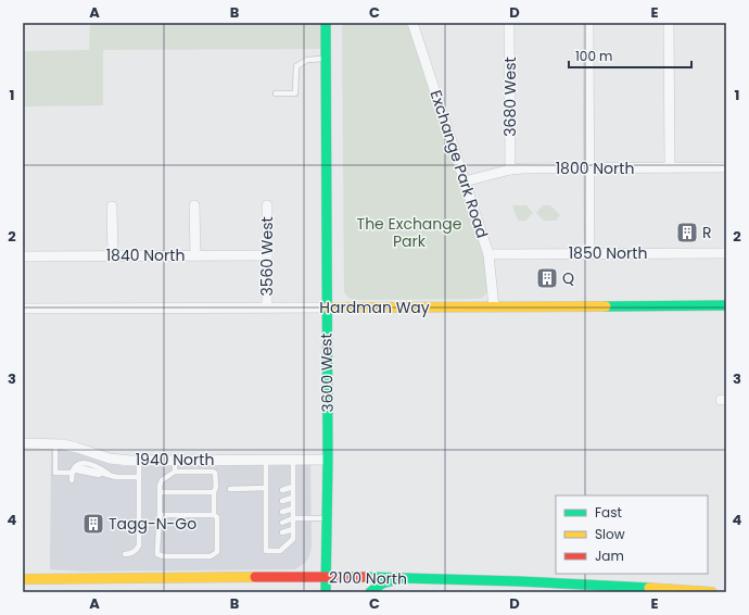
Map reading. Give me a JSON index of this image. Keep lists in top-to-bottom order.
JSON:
{
  "streets": {
    "main road": ["Hardman Way", "3600 West", "2100 North"],
    "street": [
      "3680 West",
      "Exchange Park Road",
      "1800 North",
      "1850 North",
      "1840 North",
      "3560 West",
      "1940 North"
    ]
  },
  "crossings": [
    ["3680 West", "1800 North"],
    ["Exchange Park Road", "1800 North"],
    ["Exchange Park Road", "1850 North"],
    ["Exchange Park Road", "Hardman Way"],
    ["1840 North", "3560 West"],
    ["3560 West", "Hardman Way"],
    ["Hardman Way", "3600 West"],
    ["3600 West", "1940 North"],
    ["3600 West", "2100 North"]
  ],
  "parks": ["The Exchange Park"],
  "places": {
    "building": ["R", "Q", "Tagg-N-Go"]
  },
  "legend": ["Fast", "Slow", "Jam"],
  "scale_bar": "100 m",
  "grid": {
    "columns": [
      "A",
      "B",
      "C",
      "D",
      "E"
    ],
    "rows": [
      "1",
      "2",
      "3",
      "4"
    ]
  }
}
